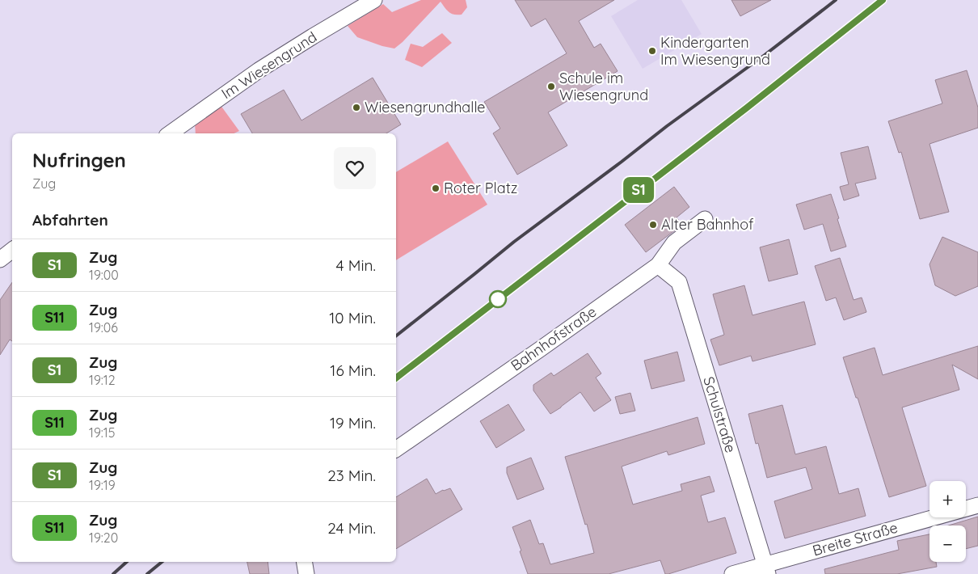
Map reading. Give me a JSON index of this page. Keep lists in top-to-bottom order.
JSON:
{
  "streets": {
    "street": [
      "Im Wiesengrund",
      "Bahnhofstraße",
      "Schulstraße",
      "Breite Straße"
    ]
  },
  "crossings": [
    ["Bahnhofstraße", "Schulstraße"],
    ["Schulstraße", "Breite Straße"]
  ],
  "places": [
    "Kindergarten Im Wiesengrund",
    "Schule im Wiesengrund",
    "Wiesengrundhalle",
    "Roter Platz",
    "Alter Bahnhof"
  ],
  "page": {
    "on_map": "S1",
    "heading": [
      ["Nufringen", "Zug"],
      "Abfahrten"
    ],
    "list": [
      {
        "mark": "S1",
        "name": "Zug",
        "note": "19:00",
        "value": "4 Min."
      },
      {
        "mark": "S11",
        "name": "Zug",
        "note": "19:06",
        "value": "10 Min."
      },
      {
        "mark": "S1",
        "name": "Zug",
        "note": "19:12",
        "value": "16 Min."
      },
      {
        "mark": "S11",
        "name": "Zug",
        "note": "19:15",
        "value": "19 Min."
      },
      {
        "mark": "S1",
        "name": "Zug",
        "note": "19:19",
        "value": "23 Min."
      },
      {
        "mark": "S11",
        "name": "Zug",
        "note": "19:20",
        "value": "24 Min."
      }
    ],
    "map_buttons": ["+", "−"]
  }
}
